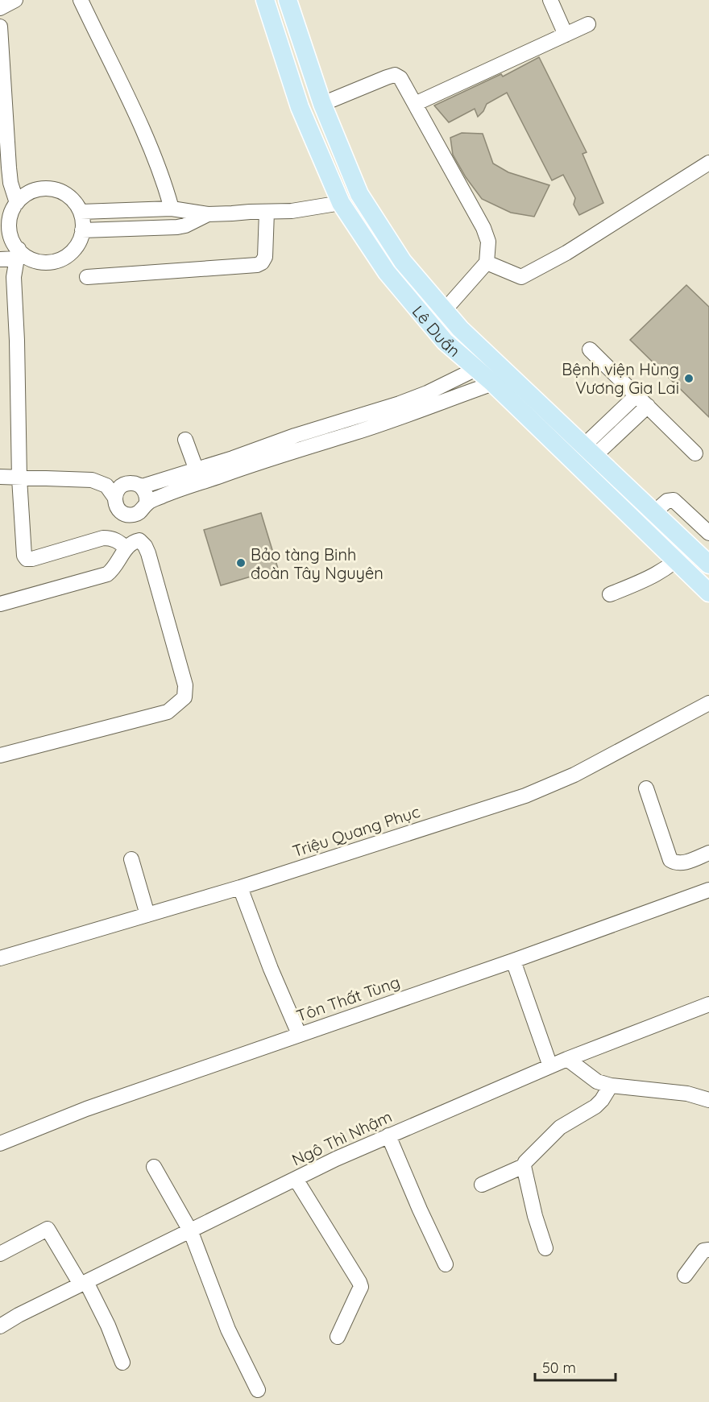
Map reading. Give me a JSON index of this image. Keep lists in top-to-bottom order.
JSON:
{
  "streets": {
    "main road": ["Lê Duẩn"],
    "street": ["Triệu Quang Phục", "Tôn Thất Tùng", "Ngô Thì Nhậm"]
  },
  "places": ["Bệnh viện Hùng Vương Gia Lai", "Bảo tàng Binh đoàn Tây Nguyên"],
  "scale_bar": "50 m"
}
